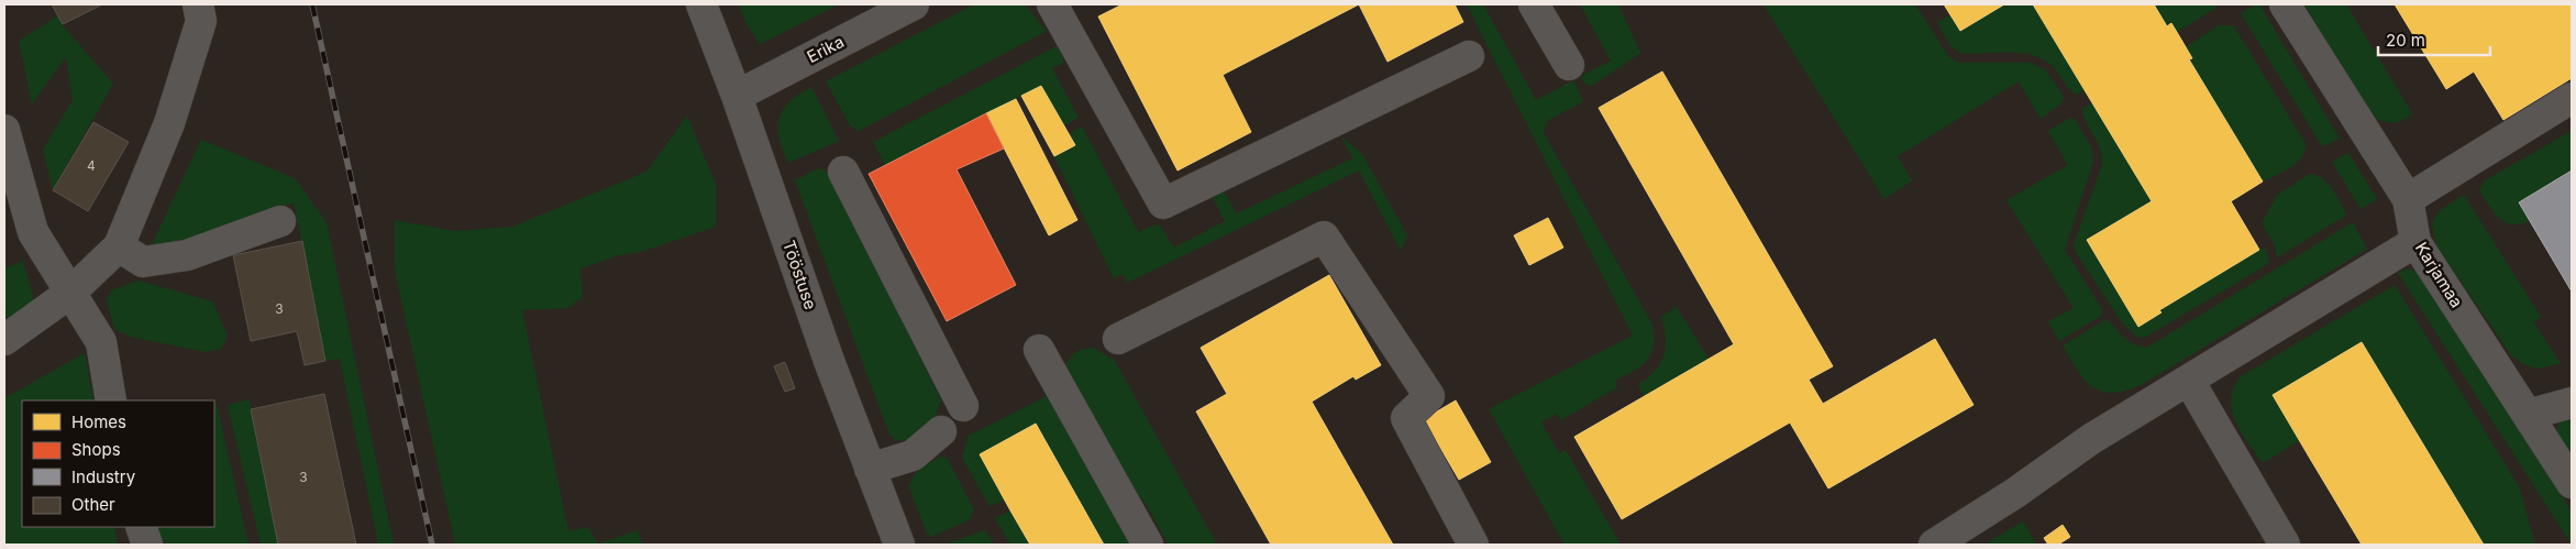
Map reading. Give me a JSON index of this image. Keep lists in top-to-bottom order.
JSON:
{
  "streets": {
    "street": ["Erika", "Tööstuse", "Karjamaa"]
  },
  "crossings": [
    ["Erika", "Tööstuse"]
  ],
  "house_numbers": ["4", "3", "3"],
  "legend": [
    "Homes",
    "Shops",
    "Industry",
    "Other"
  ],
  "scale_bar": "20 m"
}
